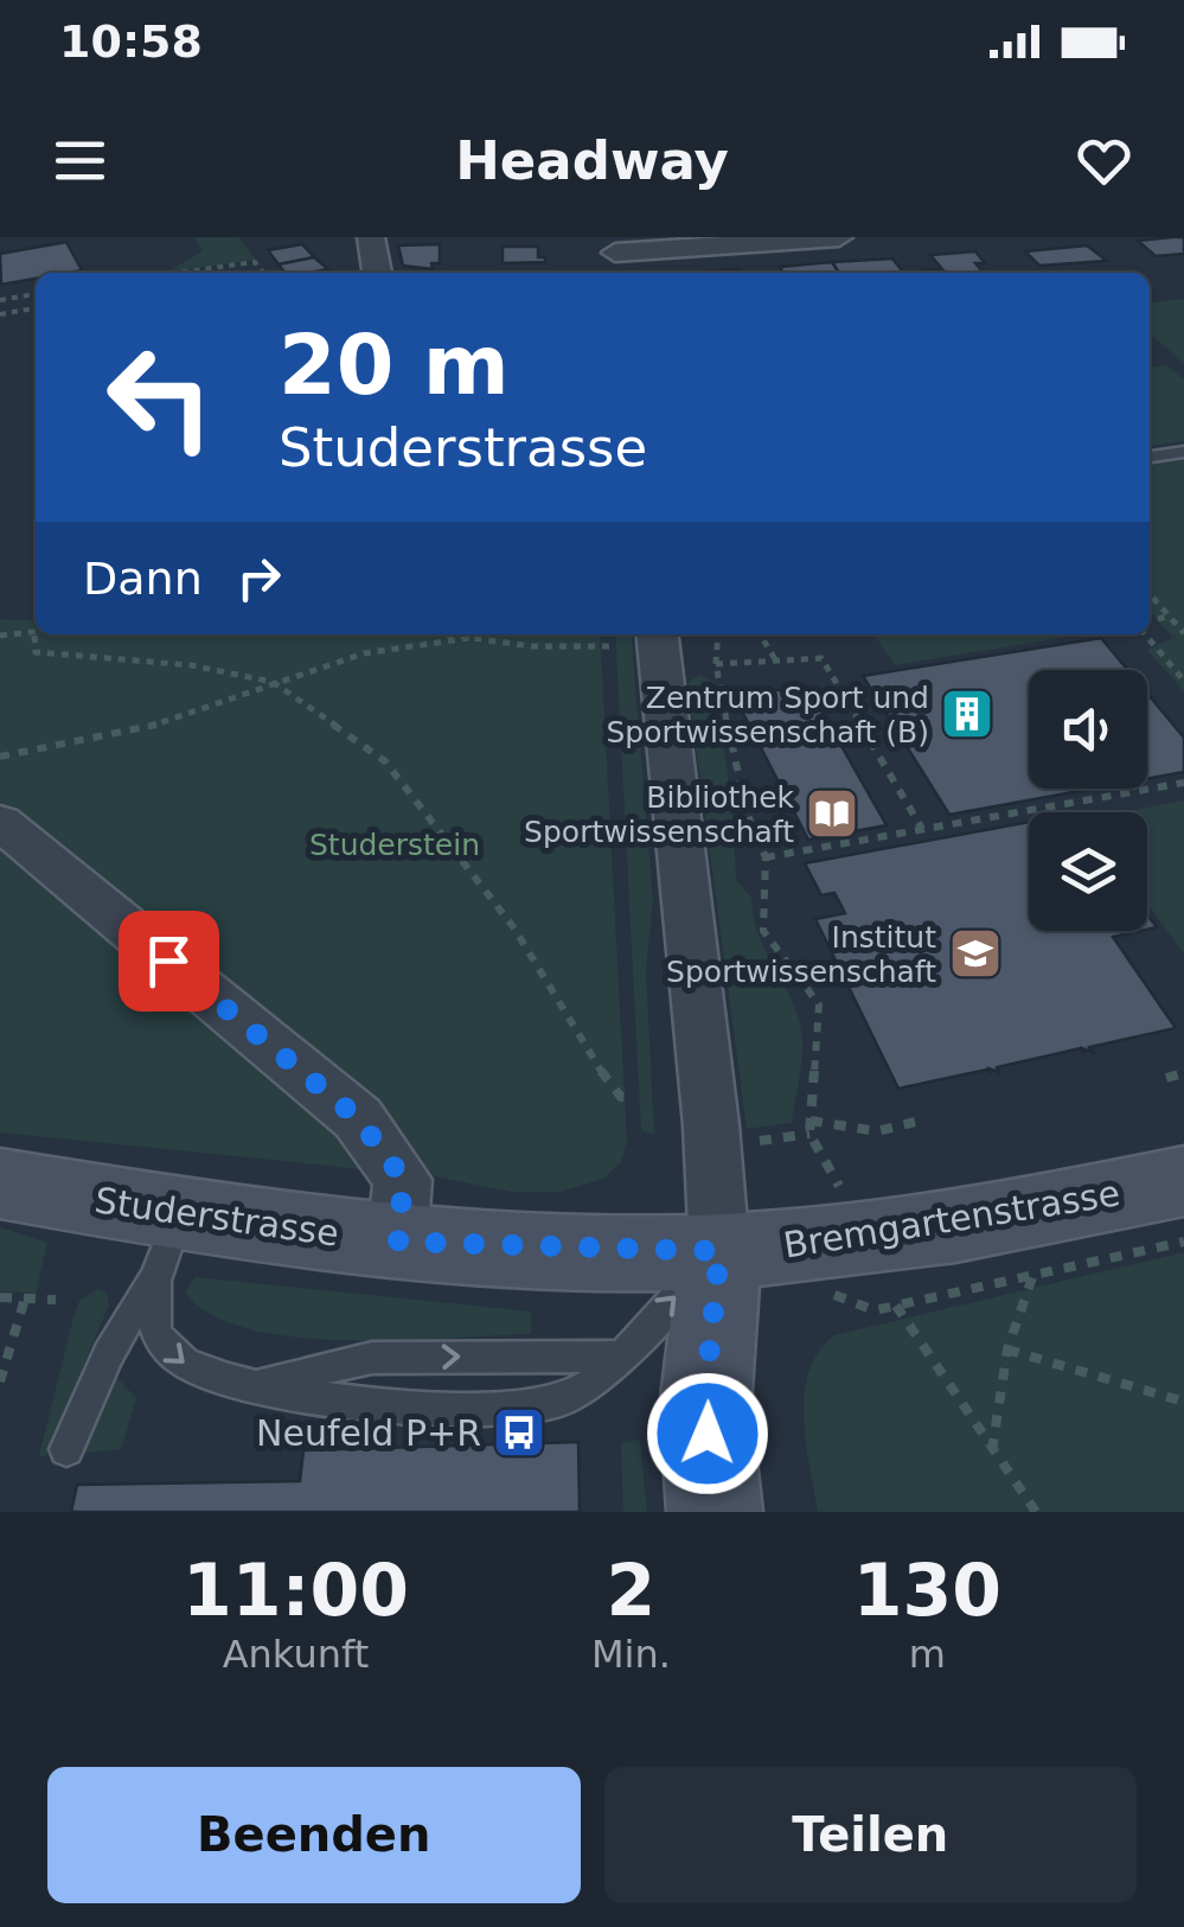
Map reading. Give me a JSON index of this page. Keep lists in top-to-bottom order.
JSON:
{
  "streets": {
    "main road": ["Studerstrasse", "Bremgartenstrasse"]
  },
  "crossings": [
    ["Studerstrasse", "Bremgartenstrasse"]
  ],
  "parks": ["Studerstein"],
  "places": {
    "building": ["Zentrum Sport und Sportwissenschaft (B)"],
    "library": ["Bibliothek Sportwissenschaft"],
    "school or university": ["Institut Sportwissenschaft"],
    "bus stop": ["Neufeld P+R"]
  },
  "page": {
    "status": "10:58",
    "header": "Headway",
    "turn": ["20 m", "Studerstrasse"],
    "then": "Dann",
    "eta": [
      "11:00",
      "Ankunft",
      "2",
      "Min.",
      "130",
      "m"
    ],
    "buttons": ["Beenden", "Teilen"]
  }
}
